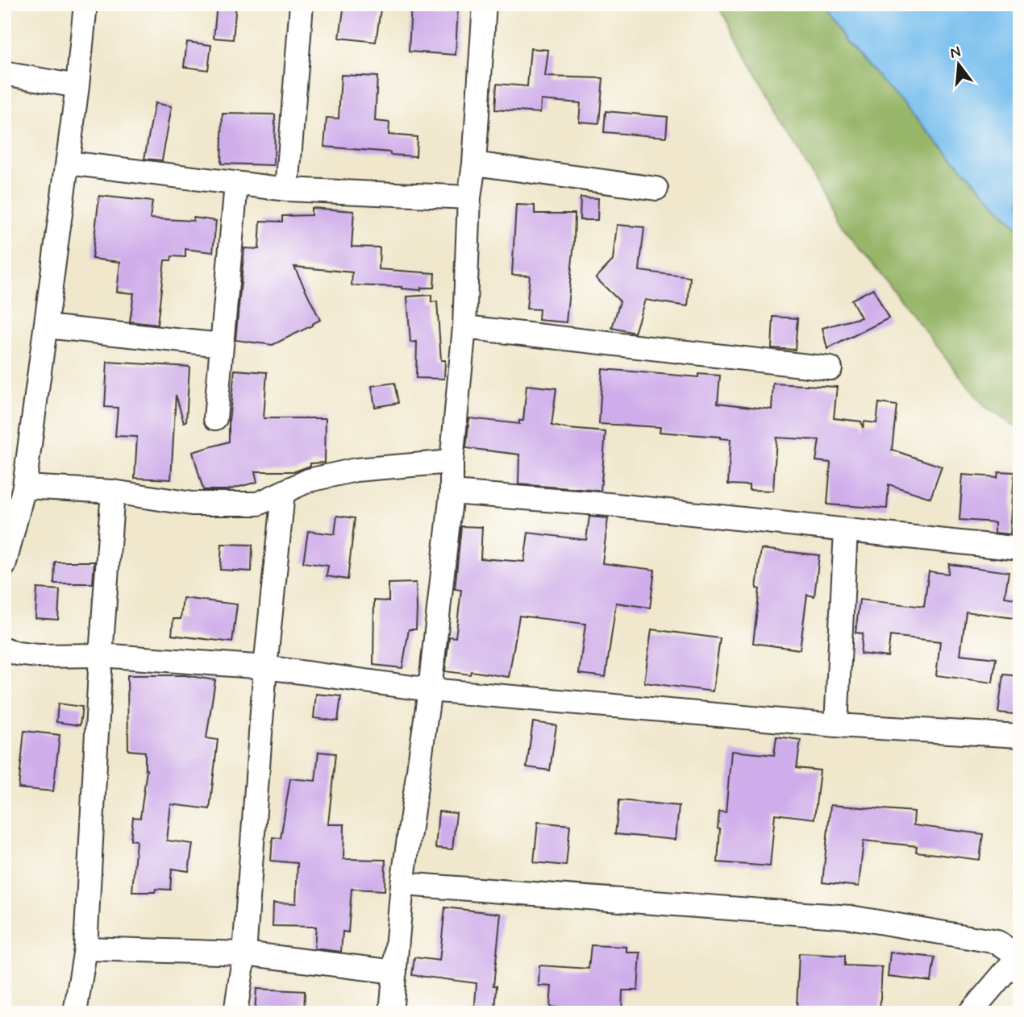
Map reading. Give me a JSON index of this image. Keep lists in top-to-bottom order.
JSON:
{
  "north": "top"
}
